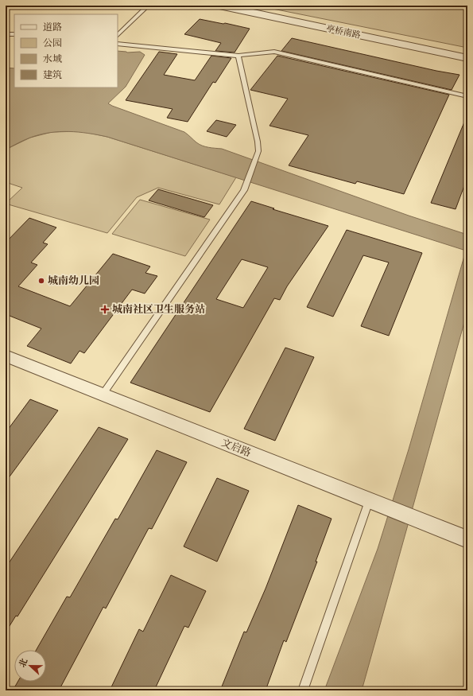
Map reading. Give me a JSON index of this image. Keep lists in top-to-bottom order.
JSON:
{
  "streets": {
    "street": ["亭桥南路", "文启路"]
  },
  "places": {
    "other": ["城南幼儿园"],
    "health": ["城南社区卫生服务站"]
  },
  "legend": [
    "道路",
    "公园",
    "水域",
    "建筑"
  ],
  "north": "left"
}
